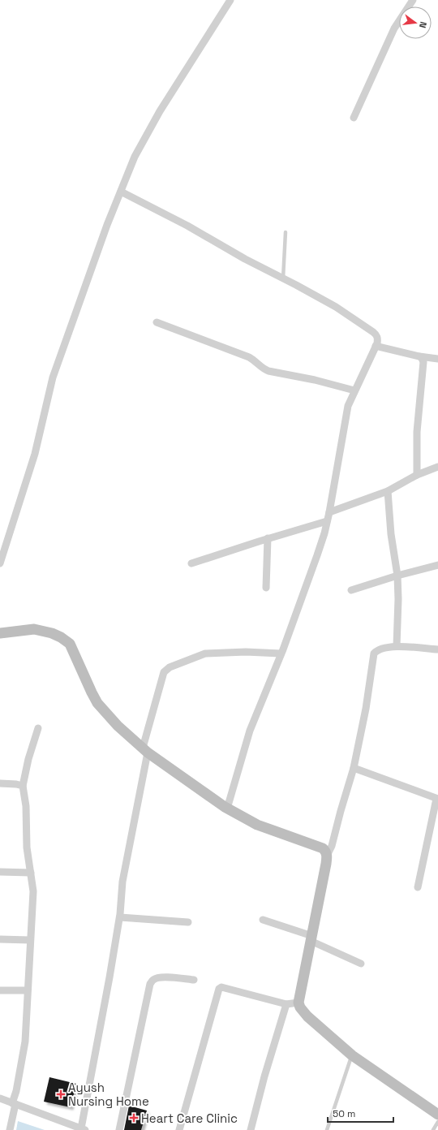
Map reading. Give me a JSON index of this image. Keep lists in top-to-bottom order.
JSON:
{
  "places": {
    "health": ["Ayush Nursing Home", "Heart Care Clinic"]
  },
  "scale_bar": "50 m",
  "north": "right"
}
